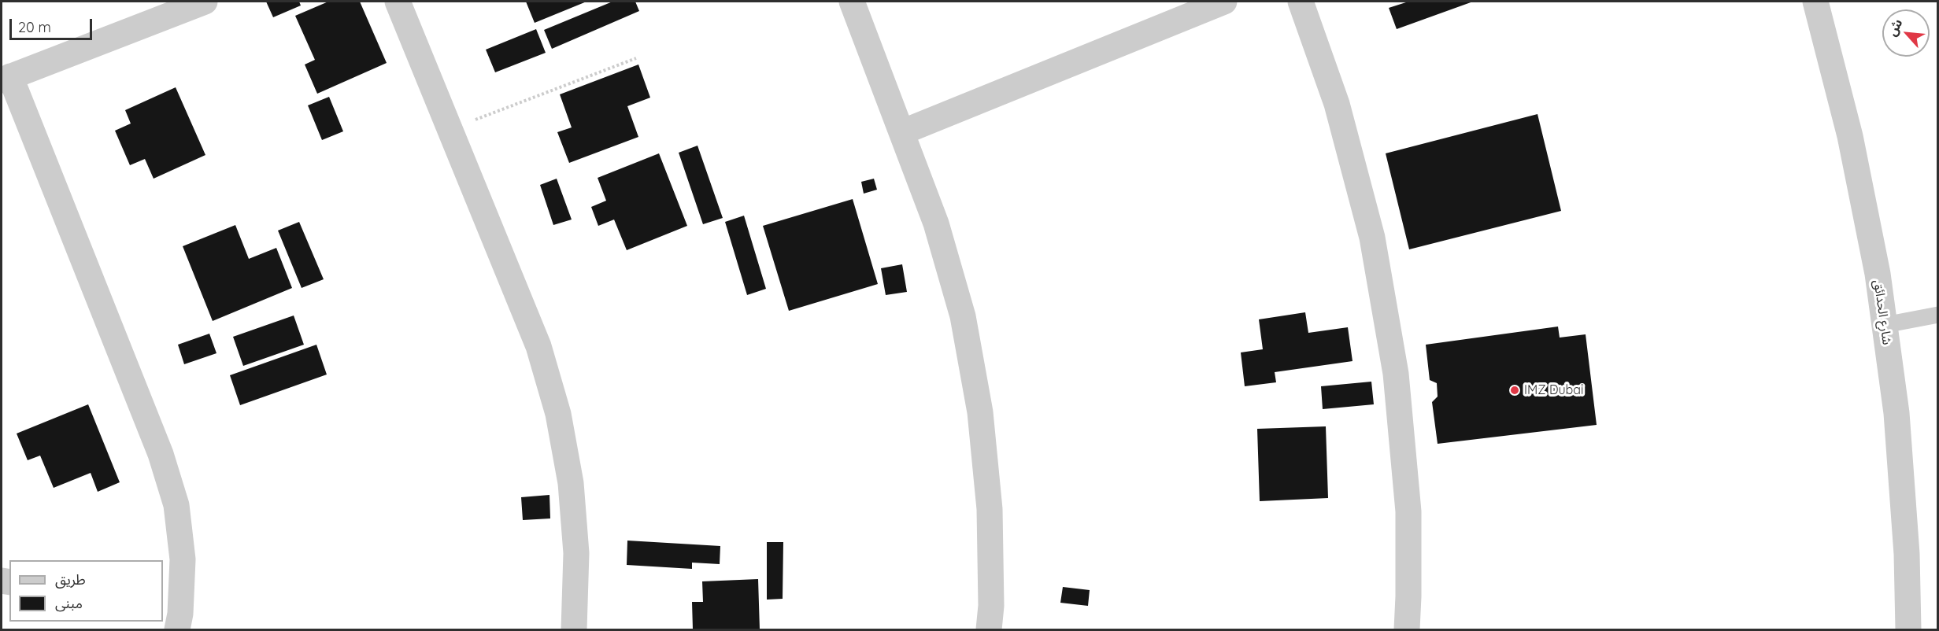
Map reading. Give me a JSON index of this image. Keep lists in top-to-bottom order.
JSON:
{
  "streets": {
    "street": ["شارع الحدائق"]
  },
  "places": ["IMZ Dubai"],
  "legend": ["طريق", "مبنى"],
  "scale_bar": "20 m",
  "north": "top left"
}
